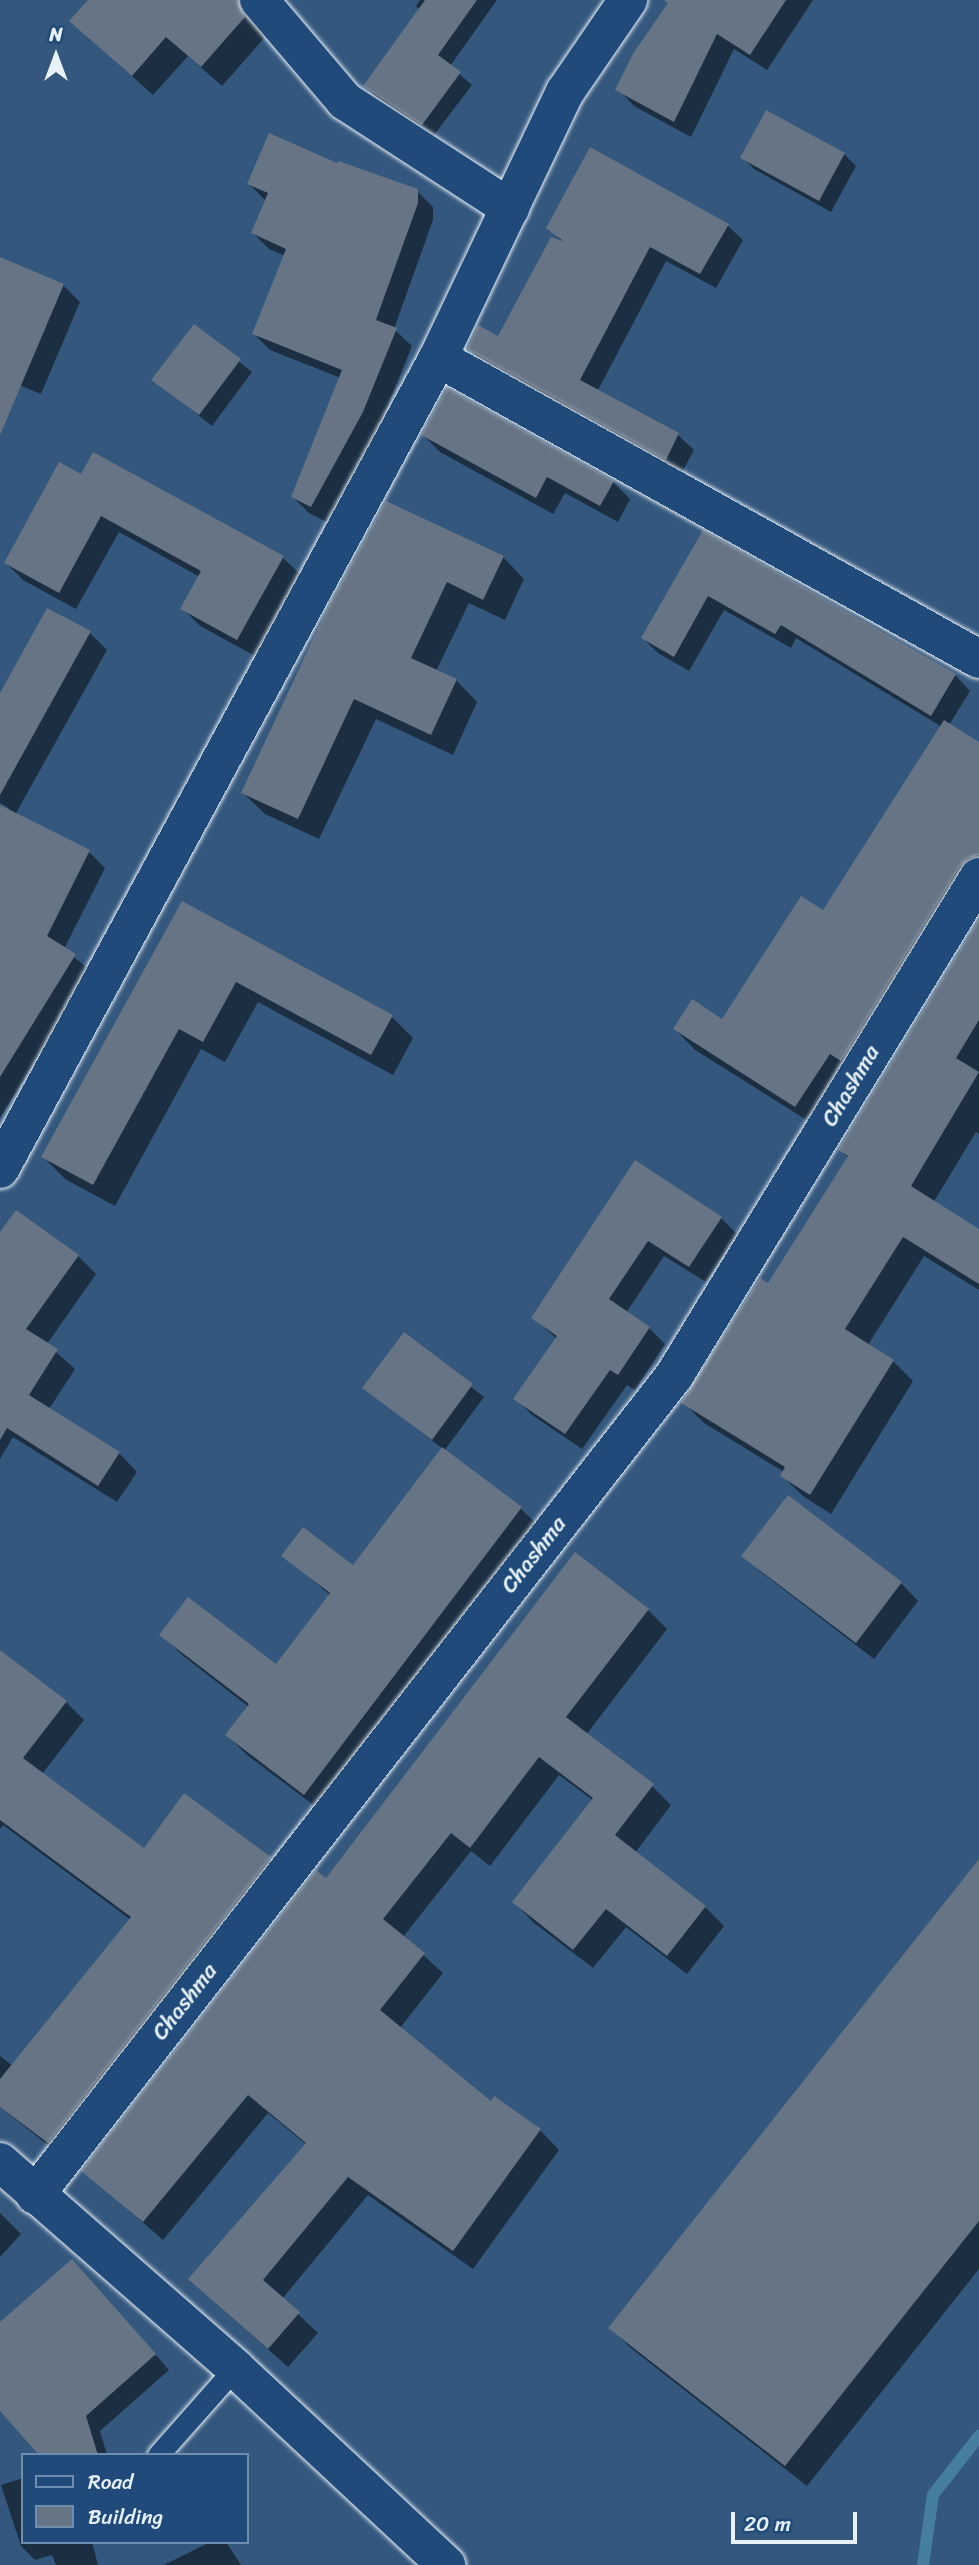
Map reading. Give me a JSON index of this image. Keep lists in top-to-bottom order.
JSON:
{
  "streets": {
    "street": ["Chashma"]
  },
  "legend": ["Road", "Building"],
  "scale_bar": "20 m",
  "north": "top"
}
